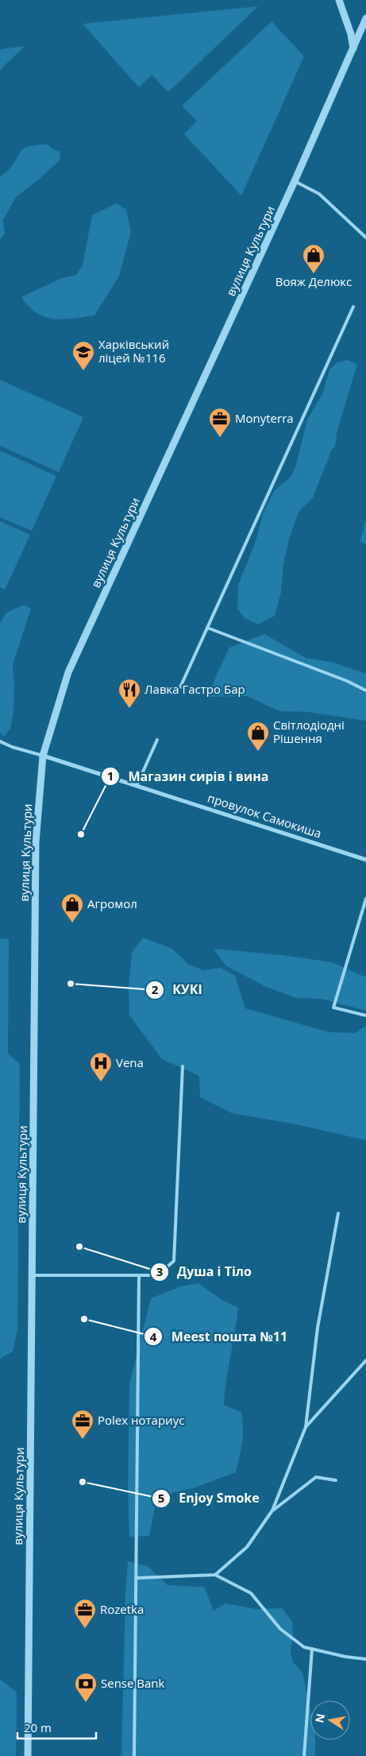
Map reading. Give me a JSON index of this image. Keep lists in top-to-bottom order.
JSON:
{
  "streets": {
    "street": ["вулиця Культури", "провулок Самокиша"]
  },
  "crossings": [
    ["вулиця Культури", "провулок Самокиша"]
  ],
  "places": {
    "shop": ["Вояж Делюкс", "Світлодіодні Рішення", "Агромол"],
    "school or university": ["Харківський ліцей №116"],
    "office": ["Monyterra", "Polex нотариус", "Rozetka"],
    "restaurant": ["Лавка Гастро Бар"],
    "other": [
      "Магазин сирів і вина",
      "КУКІ",
      "Душа і Тіло",
      "Meest пошта №11",
      "Enjoy Smoke"
    ],
    "hospital": ["Vena"],
    "bank": ["Sense Bank"]
  },
  "scale_bar": "20 m",
  "north": "left"
}
